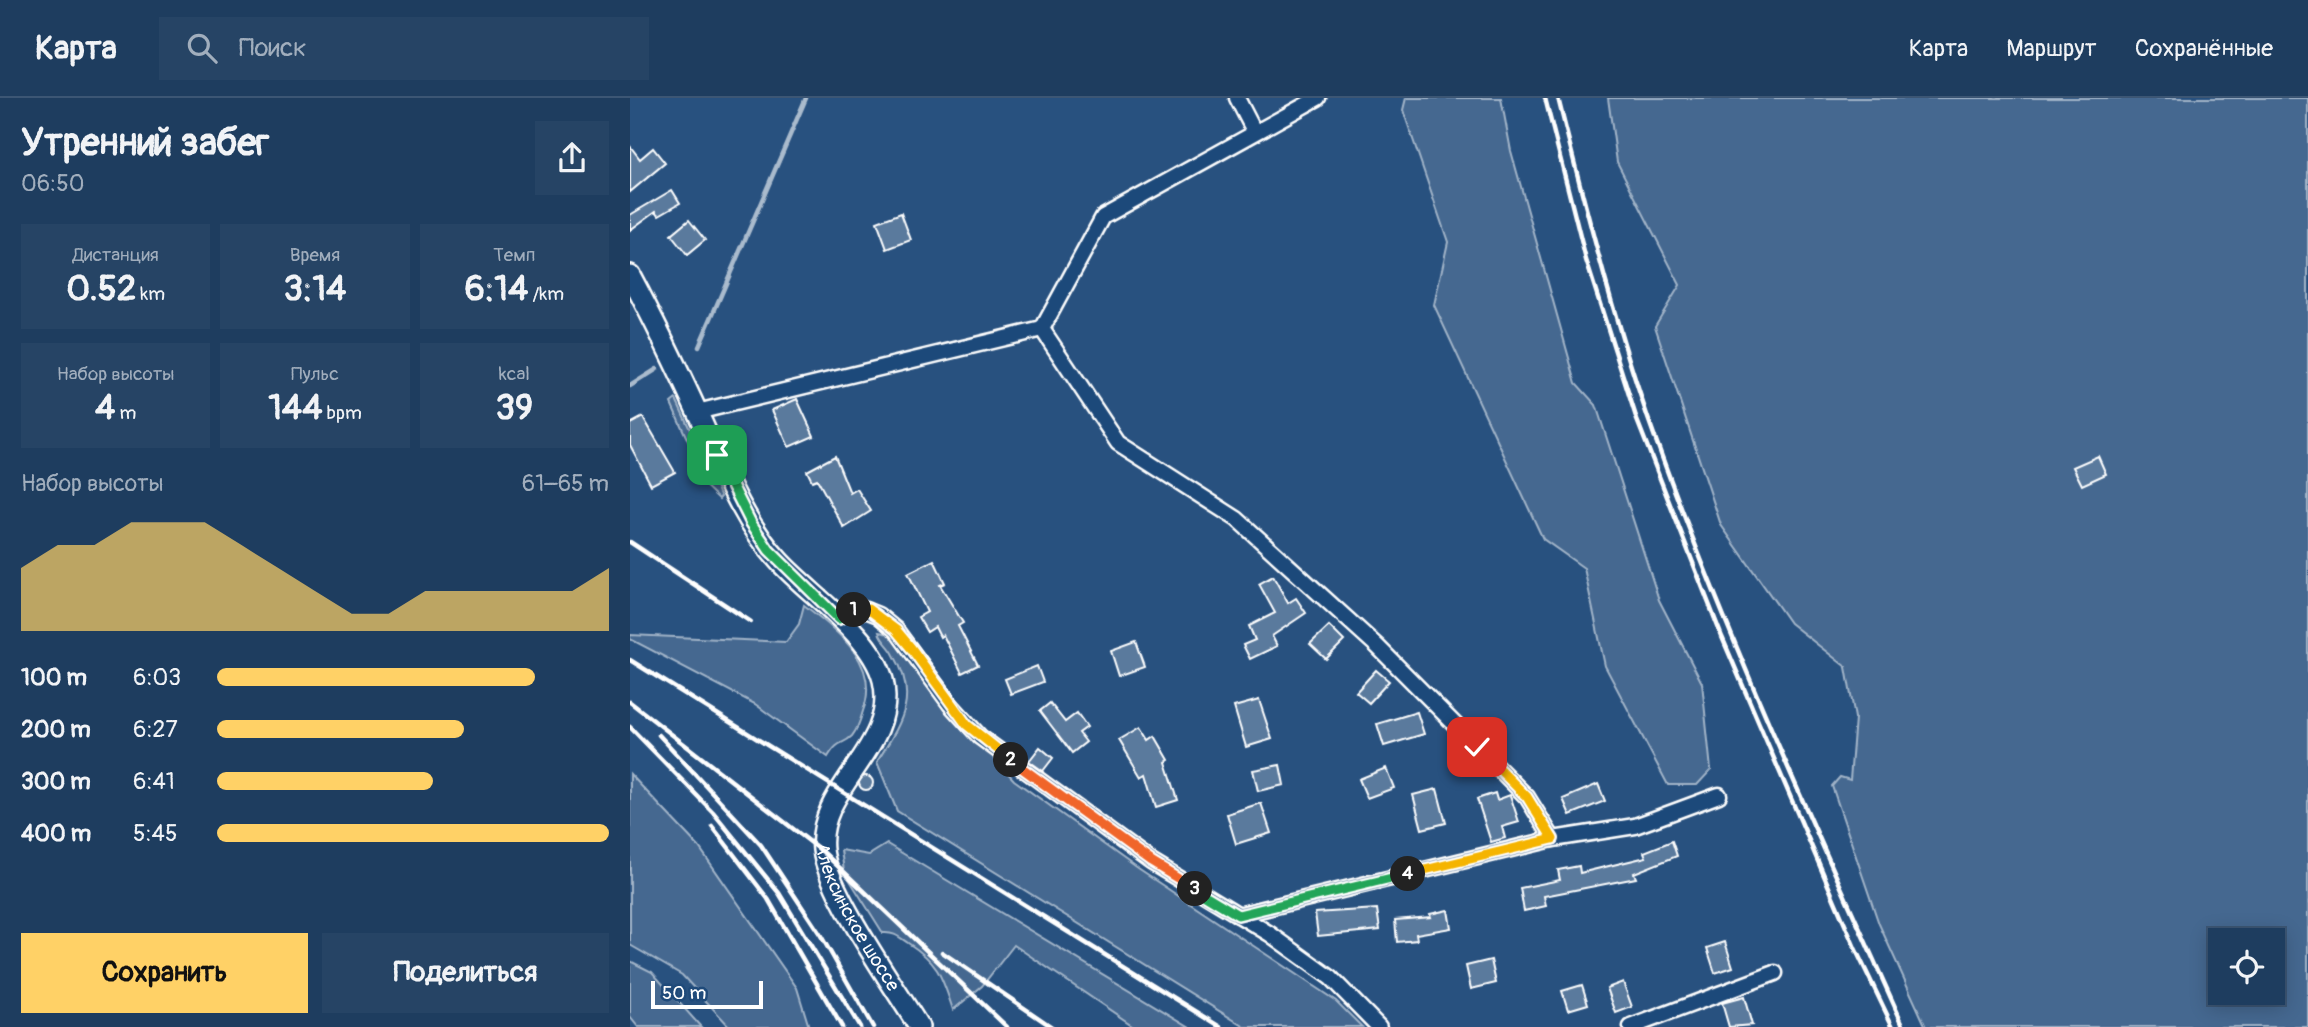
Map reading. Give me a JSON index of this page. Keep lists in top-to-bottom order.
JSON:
{
  "streets": {
    "main road": ["Алексинское шоссе"]
  },
  "scale_bar": "50 m",
  "page": {
    "header": "Карта",
    "search": "Поиск",
    "nav": ["Карта", "Маршрут", "Сохранённые"],
    "heading": ["Утренний забег", "06:50"],
    "stats": [
      ["Дистанция", "0.52 km"],
      ["Время", "3:14"],
      ["Темп", "6:14 /km"],
      ["Набор высоты", "4 m"],
      ["Пульс", "144 bpm"],
      ["kcal", "39"]
    ],
    "chart": ["Набор высоты", "61–65 m"],
    "pins": [
      "1",
      "2",
      "4",
      "3"
    ],
    "list": [
      {
        "name": "100 m",
        "note": "6:03"
      },
      {
        "name": "200 m",
        "note": "6:27"
      },
      {
        "name": "300 m",
        "note": "6:41"
      },
      {
        "name": "400 m",
        "note": "5:45"
      }
    ],
    "buttons": ["Сохранить", "Поделиться"],
    "scale": "50 m"
  }
}
